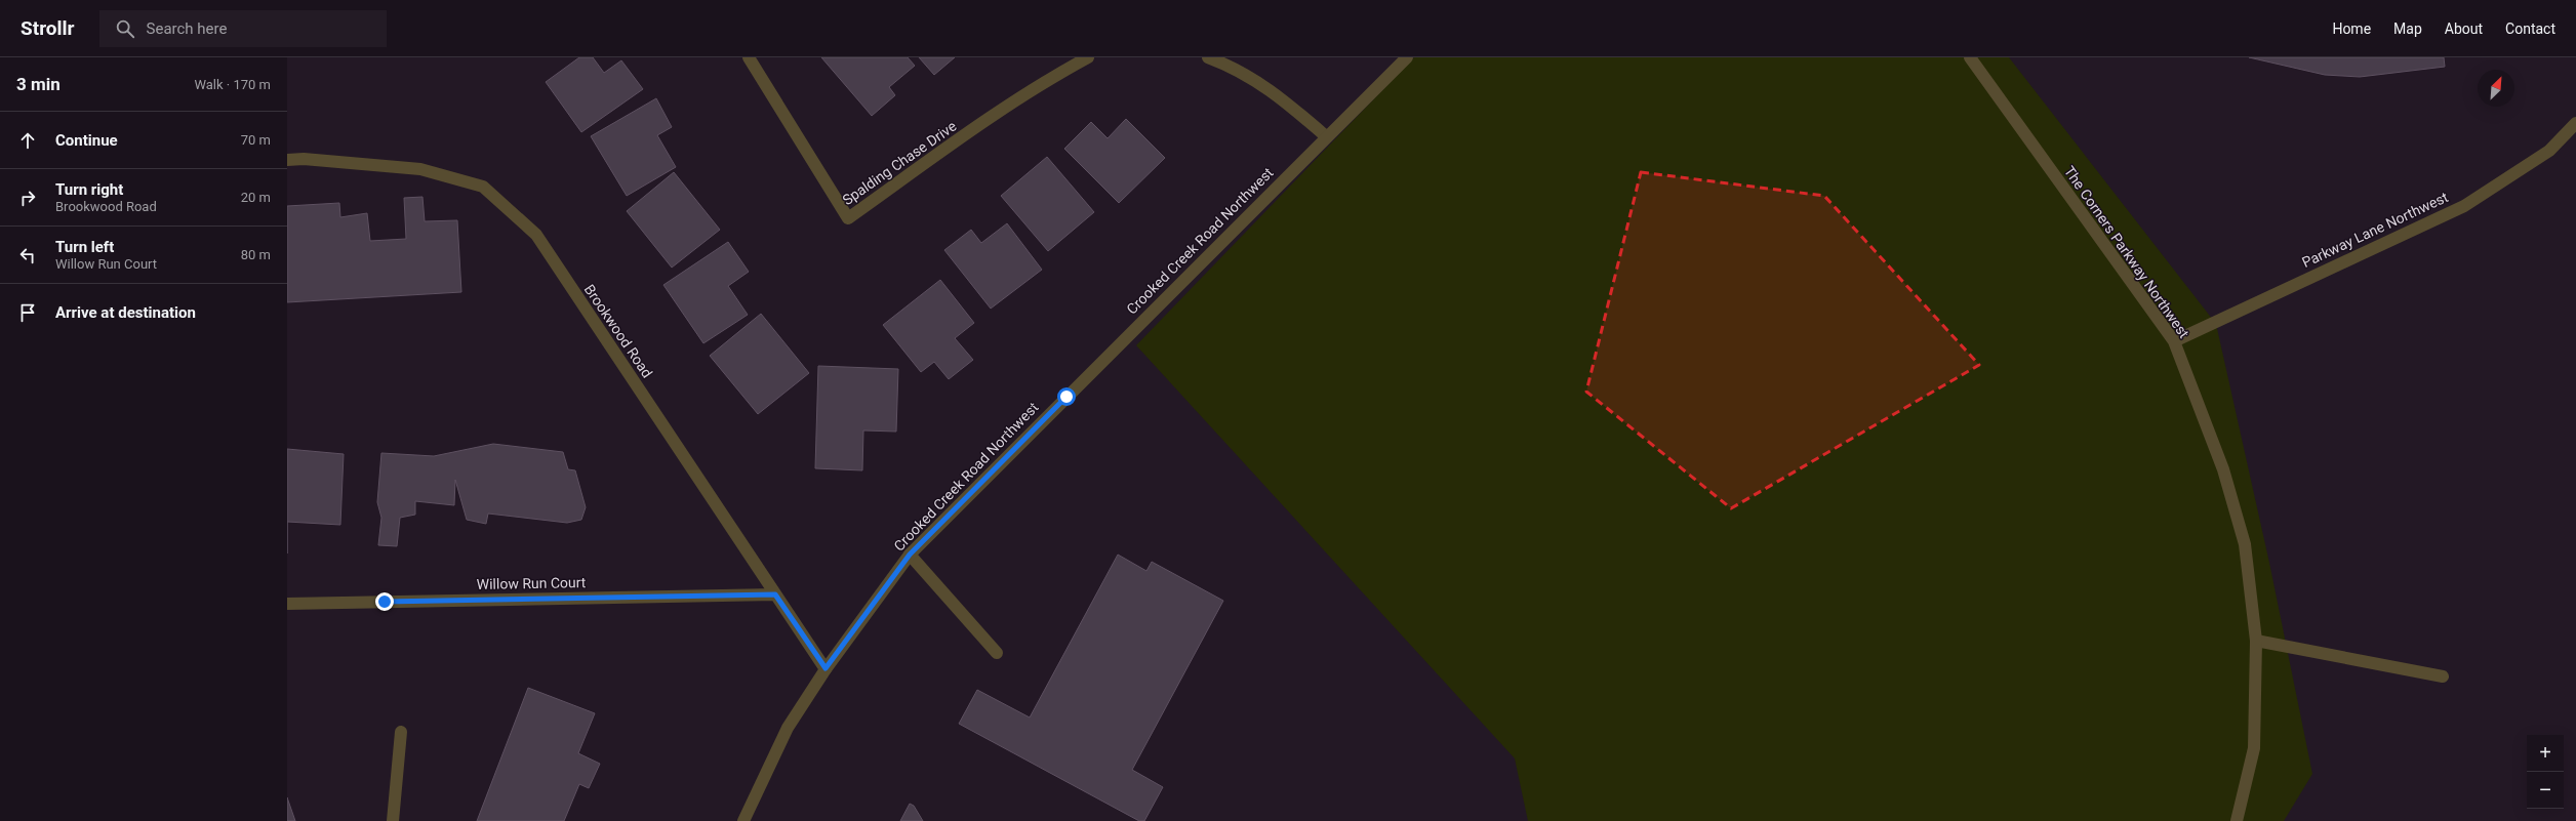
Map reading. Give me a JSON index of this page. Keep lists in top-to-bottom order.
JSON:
{
  "streets": {
    "street": [
      "Spalding Chase Drive",
      "Parkway Lane Northwest",
      "Crooked Creek Road Northwest",
      "The Corners Parkway Northwest",
      "Brookwood Road",
      "Willow Run Court"
    ]
  },
  "crossings": [
    ["Parkway Lane Northwest", "The Corners Parkway Northwest"],
    ["Crooked Creek Road Northwest", "Brookwood Road"],
    ["Brookwood Road", "Willow Run Court"]
  ],
  "north": "top right",
  "page": {
    "header": "Strollr",
    "search": "Search here",
    "nav": [
      "Home",
      "Map",
      "About",
      "Contact"
    ],
    "heading": ["3 min", "Walk · 170 m"],
    "list": [
      ["Continue", "70 m"],
      ["Turn right", "Brookwood Road", "20 m"],
      ["Turn left", "Willow Run Court", "80 m"],
      "Arrive at destination"
    ],
    "map_buttons": ["+", "−"]
  }
}
